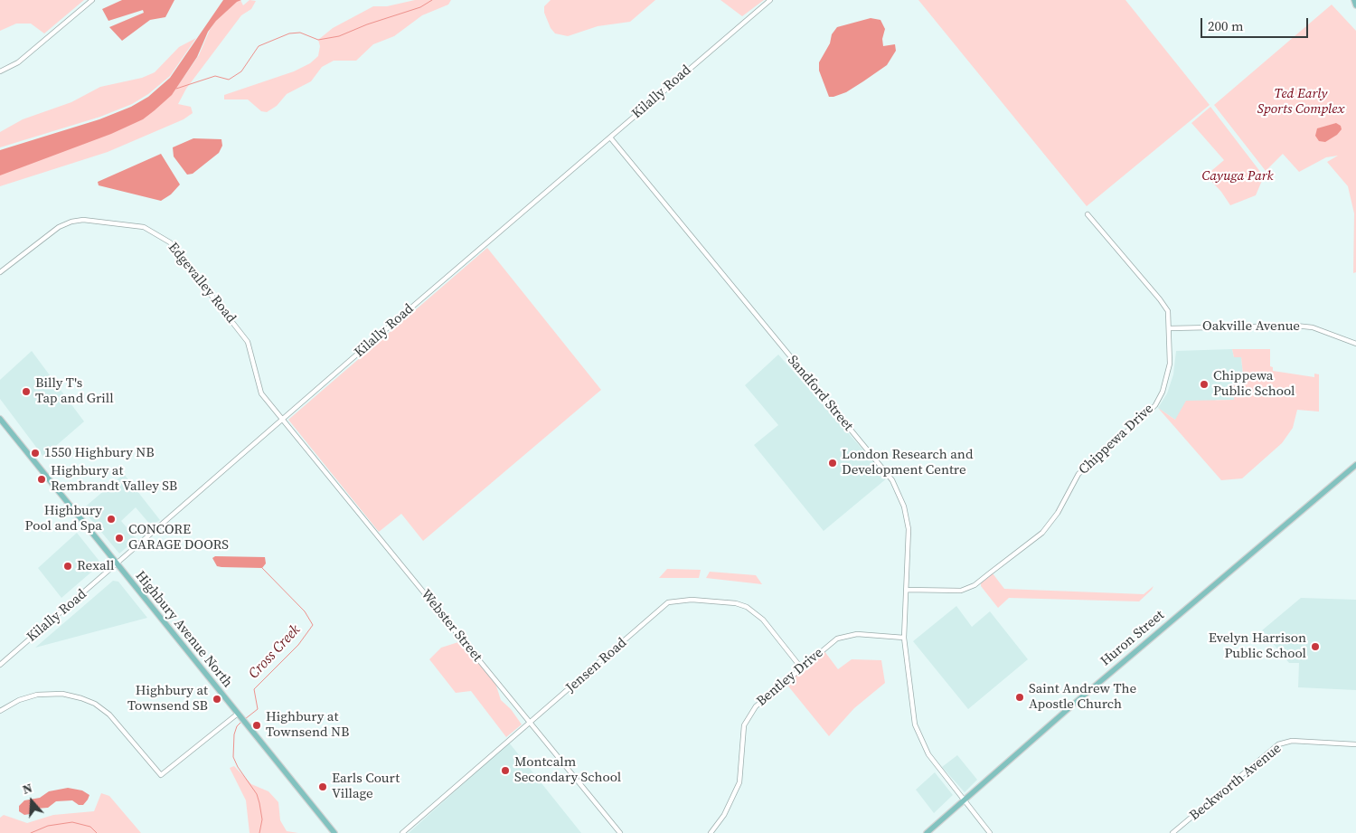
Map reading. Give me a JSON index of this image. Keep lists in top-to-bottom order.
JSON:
{
  "streets": {
    "main road": ["Highbury Avenue North", "Huron Street"],
    "street": [
      "Kilally Road",
      "Edgevalley Road",
      "Oakville Avenue",
      "Sandford Street",
      "Chippewa Drive",
      "Webster Street",
      "Jensen Road",
      "Bentley Drive",
      "Beckworth Avenue"
    ]
  },
  "crossings": [
    ["Kilally Road", "Edgevalley Road"],
    ["Kilally Road", "Sandford Street"],
    ["Kilally Road", "Webster Street"],
    ["Kilally Road", "Highbury Avenue North"],
    ["Edgevalley Road", "Webster Street"],
    ["Oakville Avenue", "Chippewa Drive"],
    ["Sandford Street", "Chippewa Drive"],
    ["Sandford Street", "Huron Street"],
    ["Sandford Street", "Bentley Drive"],
    ["Webster Street", "Jensen Road"],
    ["Jensen Road", "Bentley Drive"]
  ],
  "water": ["Cross Creek"],
  "parks": ["Ted Early Sports Complex", "Cayuga Park"],
  "places": [
    "Chippewa Public School",
    "Billy T's Tap and Grill",
    "1550 Highbury NB",
    "London Research and Development Centre",
    "Highbury at Rembrandt Valley SB",
    "Highbury Pool and Spa",
    "CONCORE GARAGE DOORS",
    "Rexall",
    "Evelyn Harrison Public School",
    "Saint Andrew The Apostle Church",
    "Highbury at Townsend SB",
    "Highbury at Townsend NB",
    "Montcalm Secondary School",
    "Earls Court Village"
  ],
  "scale_bar": "200 m",
  "north": "top"
}
